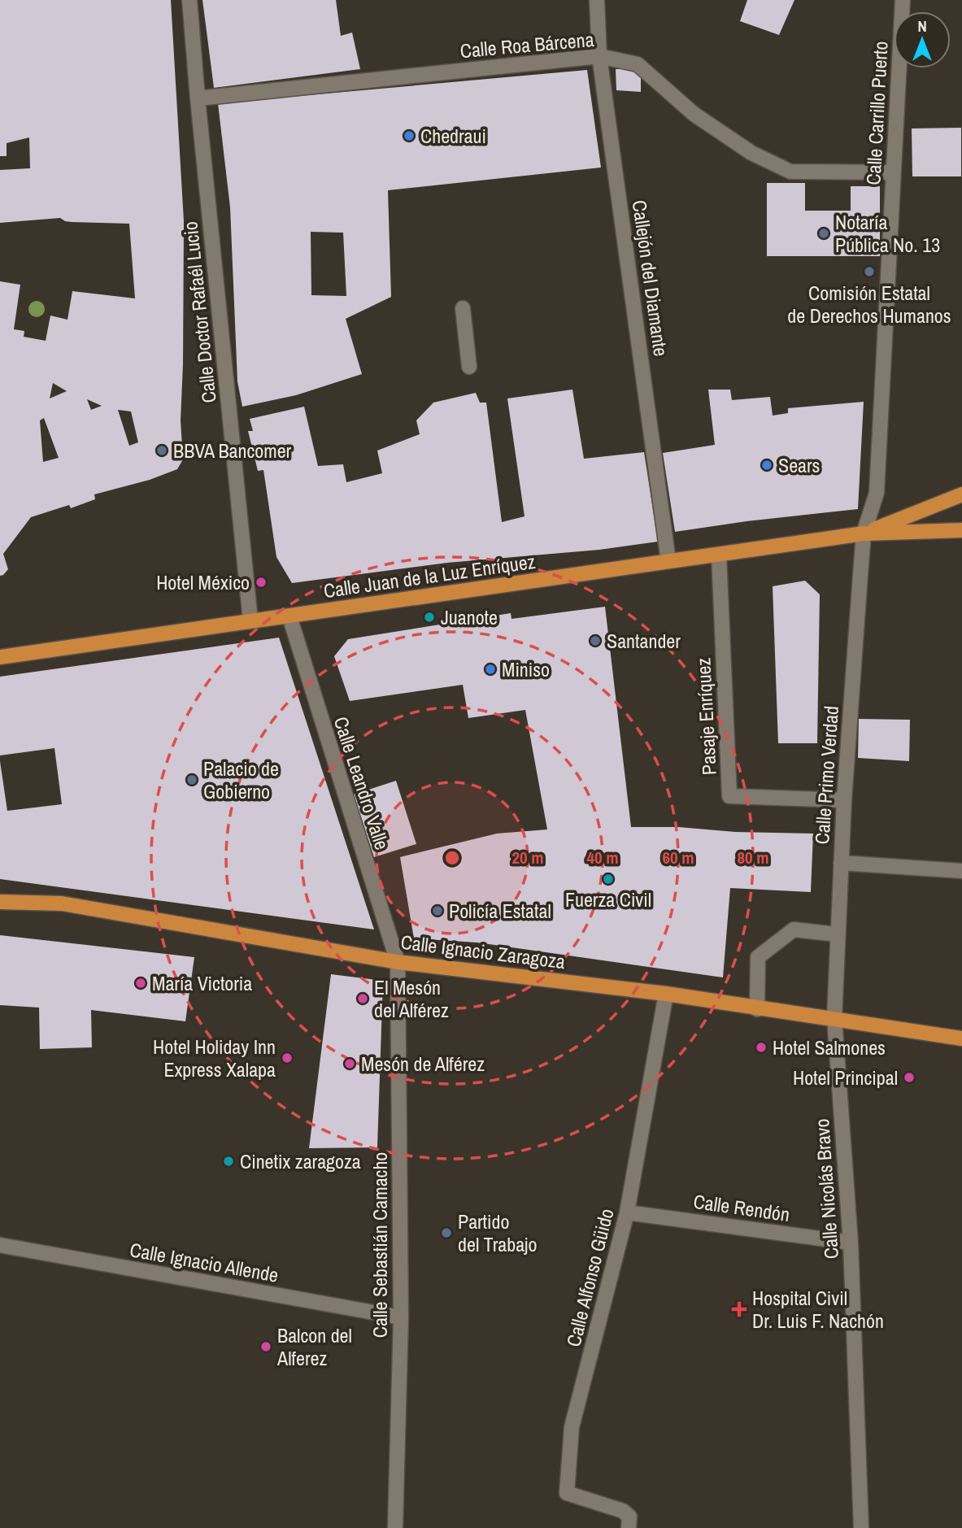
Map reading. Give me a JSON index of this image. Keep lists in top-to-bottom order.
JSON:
{
  "streets": {
    "main road": ["Calle Juan de la Luz Enríquez", "Calle Ignacio Zaragoza"],
    "street": [
      "Calle Roa Bárcena",
      "Calle Carrillo Puerto",
      "Callejón del Diamante",
      "Calle Doctor Rafaél Lucio",
      "Pasaje Enríquez",
      "Calle Primo Verdad",
      "Calle Leandro Valle",
      "Calle Nicolás Bravo",
      "Calle Rendón",
      "Calle Sebastián Camacho",
      "Calle Ignacio Allende",
      "Calle Alfonso Güido"
    ]
  },
  "crossings": [
    ["Calle Roa Bárcena", "Calle Carrillo Puerto"],
    ["Calle Roa Bárcena", "Callejón del Diamante"],
    ["Calle Roa Bárcena", "Calle Doctor Rafaél Lucio"],
    ["Calle Carrillo Puerto", "Calle Juan de la Luz Enríquez"],
    ["Calle Carrillo Puerto", "Calle Primo Verdad"],
    ["Callejón del Diamante", "Calle Juan de la Luz Enríquez"],
    ["Calle Doctor Rafaél Lucio", "Calle Juan de la Luz Enríquez"],
    ["Calle Juan de la Luz Enríquez", "Pasaje Enríquez"],
    ["Calle Juan de la Luz Enríquez", "Calle Primo Verdad"],
    ["Calle Juan de la Luz Enríquez", "Calle Leandro Valle"],
    ["Pasaje Enríquez", "Calle Primo Verdad"],
    ["Calle Primo Verdad", "Calle Ignacio Zaragoza"],
    ["Calle Primo Verdad", "Calle Nicolás Bravo"],
    ["Calle Leandro Valle", "Calle Ignacio Zaragoza"],
    ["Calle Leandro Valle", "Calle Sebastián Camacho"],
    ["Calle Ignacio Zaragoza", "Calle Nicolás Bravo"],
    ["Calle Ignacio Zaragoza", "Calle Sebastián Camacho"],
    ["Calle Ignacio Zaragoza", "Calle Alfonso Güido"],
    ["Calle Nicolás Bravo", "Calle Rendón"],
    ["Calle Rendón", "Calle Alfonso Güido"],
    ["Calle Sebastián Camacho", "Calle Ignacio Allende"]
  ],
  "places": {
    "other": [
      "Chedraui",
      "Notaría Pública No. 13",
      "Comisión Estatal de Derechos Humanos",
      "BBVA Bancomer",
      "Sears",
      "Hotel México",
      "Juanote",
      "Santander",
      "Miniso",
      "Palacio de Gobierno",
      "Fuerza Civil",
      "Policía Estatal",
      "María Victoria",
      "El Mesón del Alférez",
      "Hotel Salmones",
      "Hotel Holiday Inn Express Xalapa",
      "Mesón de Alférez",
      "Hotel Principal",
      "Cinetix zaragoza",
      "Partido del Trabajo",
      "Balcon del Alferez"
    ],
    "health": ["Hospital Civil Dr. Luis F. Nachón"]
  },
  "north": "top",
  "rings": [
    "20 m",
    "40 m",
    "60 m",
    "80 m"
  ]
}
